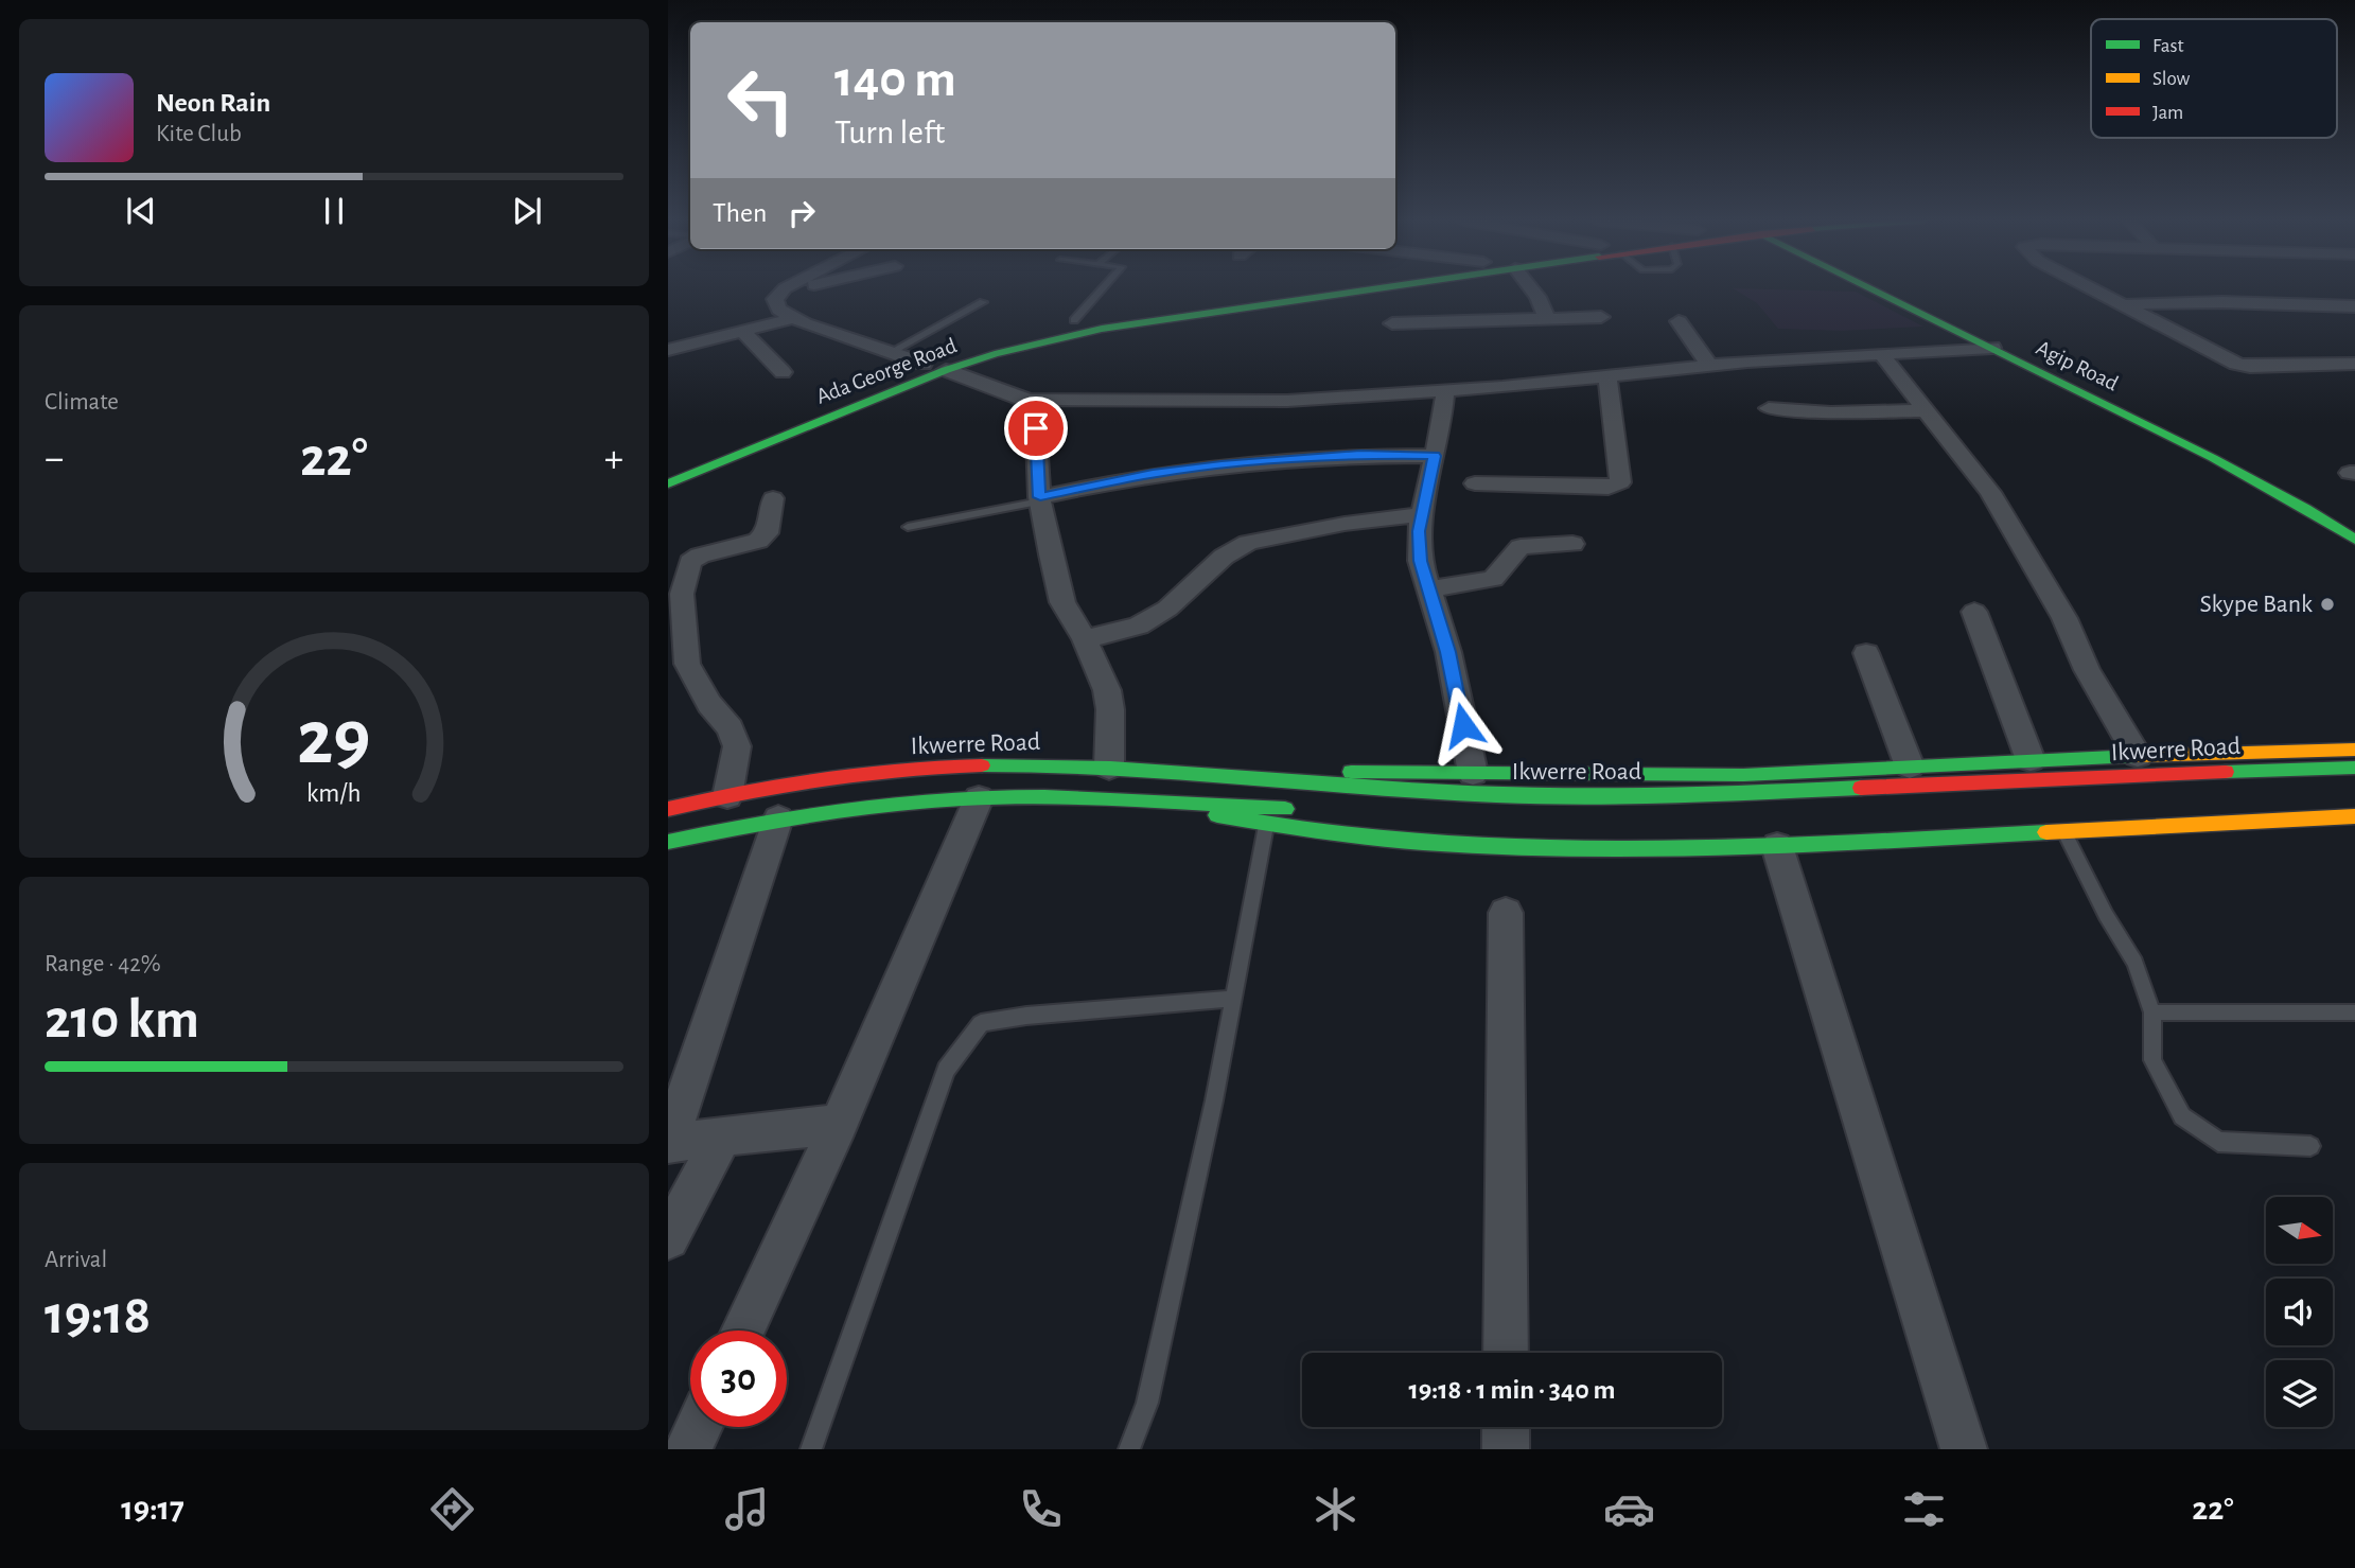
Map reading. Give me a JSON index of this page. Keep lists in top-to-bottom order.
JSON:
{
  "streets": {
    "main road": ["Agip Road", "Ada George Road", "Ikwerre Road"]
  },
  "places": ["Skype Bank"],
  "legend": ["Fast", "Slow", "Jam"],
  "north": "right",
  "page": {
    "turn": ["140 m", "Turn left"],
    "song": ["Neon Rain", "Kite Club"],
    "then": "Then",
    "tile": [
      "Climate",
      ["Range · 42%", "210 km"],
      ["Arrival", "19:18"]
    ],
    "heat": ["−", "22°", "+"],
    "limit": "30",
    "trip": "19:18 · 1 min · 340 m",
    "tabs": ["19:17", "22°"],
    "gauge": ["29", "km/h"]
  }
}
